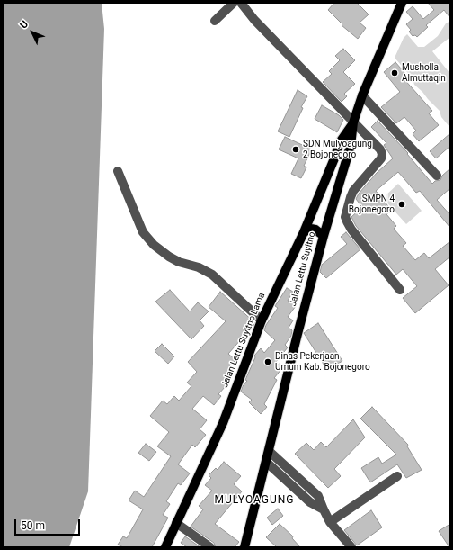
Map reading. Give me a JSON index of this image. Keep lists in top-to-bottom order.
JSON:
{
  "streets": {
    "main road": ["Jalan Lettu Suyitno", "Jalan Lettu Suyitno Lama"]
  },
  "crossings": [
    ["Jalan Lettu Suyitno", "Jalan Lettu Suyitno Lama"]
  ],
  "districts": ["MULYOAGUNG"],
  "places": [
    "Musholla Almuttaqin",
    "SDN Mulyoagung 2 Bojonegoro",
    "SMPN 4 Bojonegoro",
    "Dinas Pekerjaan Umum Kab. Bojonegoro"
  ],
  "scale_bar": "50 m",
  "north": "top left"
}
